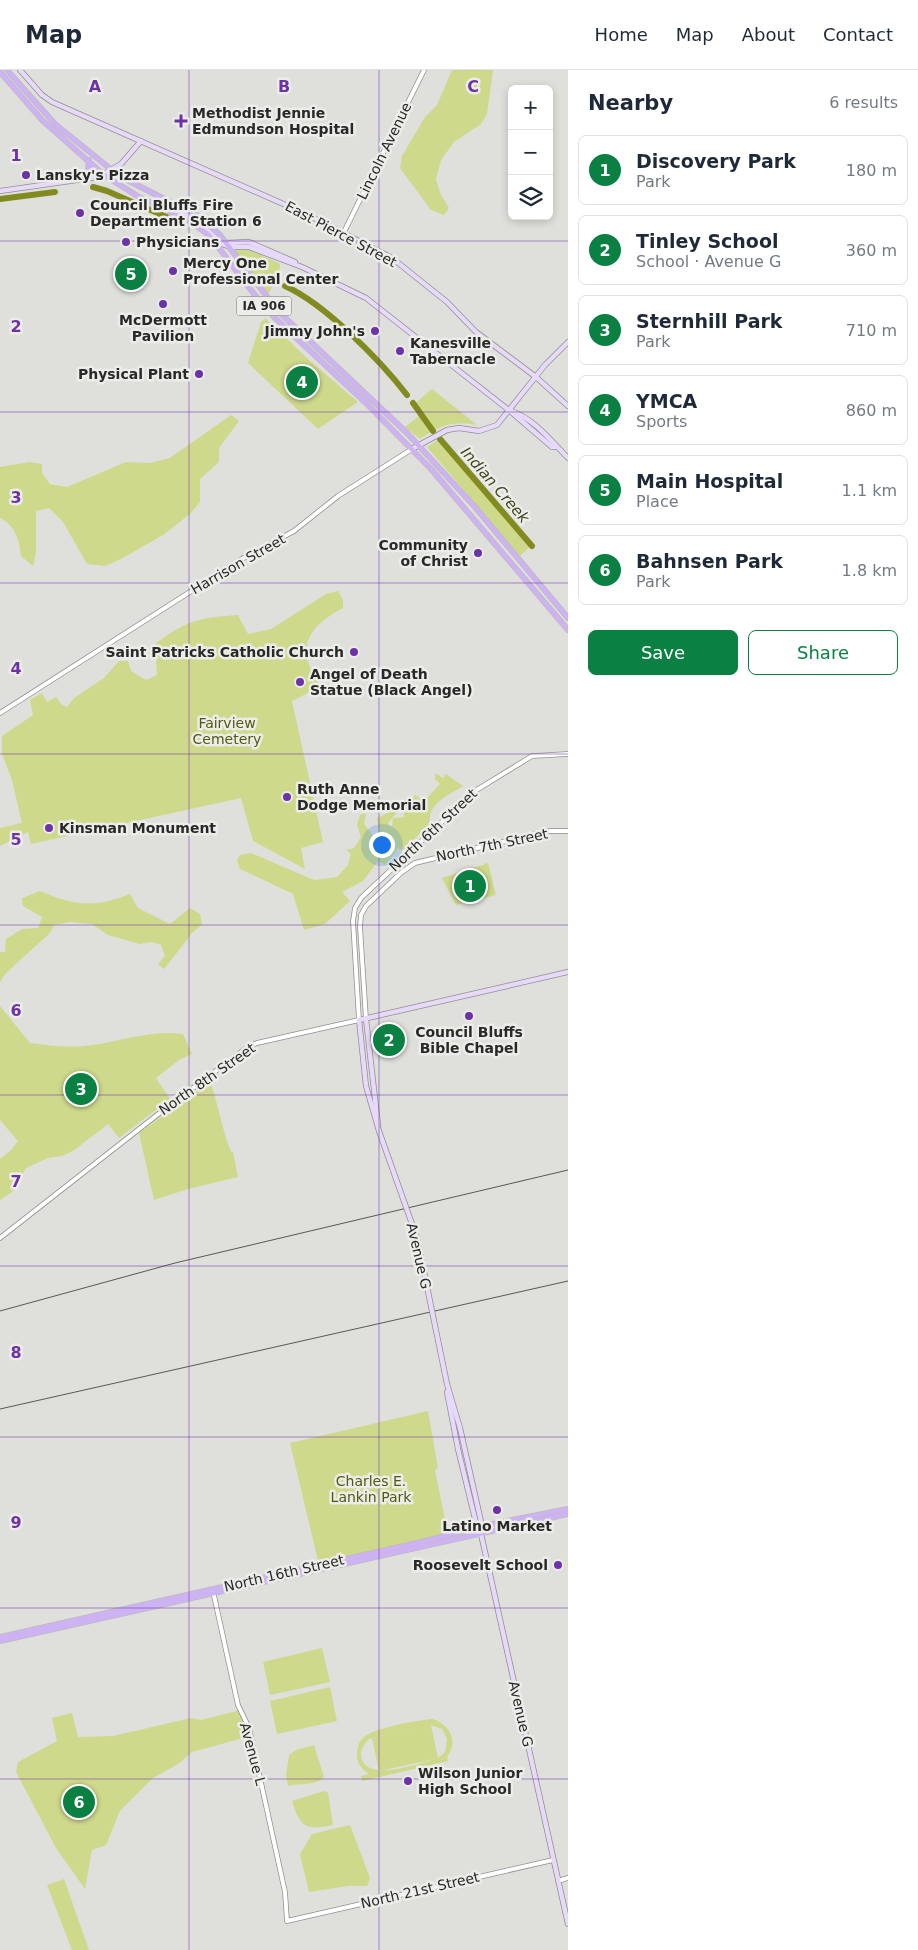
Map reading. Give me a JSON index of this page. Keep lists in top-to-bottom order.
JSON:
{
  "streets": {
    "main road": [
      "East Pierce Street",
      "IA 906",
      "Harrison Street",
      "North 8th Street",
      "Avenue G",
      "North 16th Street"
    ],
    "street": [
      "Lincoln Avenue",
      "North 6th Street",
      "North 7th Street",
      "Avenue L",
      "North 21st Street"
    ]
  },
  "crossings": [
    ["Lincoln Avenue", "East Pierce Street"],
    ["IA 906", "Harrison Street"],
    ["North 6th Street", "Avenue G"],
    ["North 7th Street", "Avenue G"],
    ["North 8th Street", "Avenue G"],
    ["Avenue G", "North 16th Street"],
    ["Avenue G", "North 21st Street"],
    ["North 16th Street", "Avenue L"],
    ["Avenue L", "North 21st Street"]
  ],
  "water": ["Indian Creek"],
  "parks": ["Fairview Cemetery", "Charles E. Lankin Park"],
  "places": {
    "health": ["Methodist Jennie Edmundson Hospital"],
    "other": [
      "Lansky's Pizza",
      "Council Bluffs Fire Department Station 6",
      "Physicians",
      "Mercy One Professional Center",
      "McDermott Pavilion",
      "Jimmy John's",
      "Kanesville Tabernacle",
      "Physical Plant",
      "Community of Christ",
      "Saint Patricks Catholic Church",
      "Angel of Death Statue (Black Angel)",
      "Ruth Anne Dodge Memorial",
      "Kinsman Monument",
      "Council Bluffs Bible Chapel",
      "Latino Market",
      "Roosevelt School",
      "Wilson Junior High School"
    ]
  },
  "page": {
    "header": "Map",
    "nav": [
      "Home",
      "Map",
      "About",
      "Contact"
    ],
    "heading": ["Nearby", "6 results"],
    "map_buttons": ["+", "−"],
    "list": [
      {
        "mark": "1",
        "name": "Discovery Park",
        "note": "Park",
        "value": "180 m"
      },
      {
        "mark": "2",
        "name": "Tinley School",
        "note": "School · Avenue G",
        "value": "360 m"
      },
      {
        "mark": "3",
        "name": "Sternhill Park",
        "note": "Park",
        "value": "710 m"
      },
      {
        "mark": "4",
        "name": "YMCA",
        "note": "Sports",
        "value": "860 m"
      },
      {
        "mark": "5",
        "name": "Main Hospital",
        "note": "Place",
        "value": "1.1 km"
      },
      {
        "mark": "6",
        "name": "Bahnsen Park",
        "note": "Park",
        "value": "1.8 km"
      }
    ],
    "pins": [
      "5",
      "4",
      "1",
      "2",
      "3",
      "6"
    ],
    "buttons": ["Save", "Share"]
  },
  "grid": {
    "columns": ["A", "B", "C"],
    "rows": [
      "1",
      "2",
      "3",
      "4",
      "5",
      "6",
      "7",
      "8",
      "9"
    ]
  }
}
